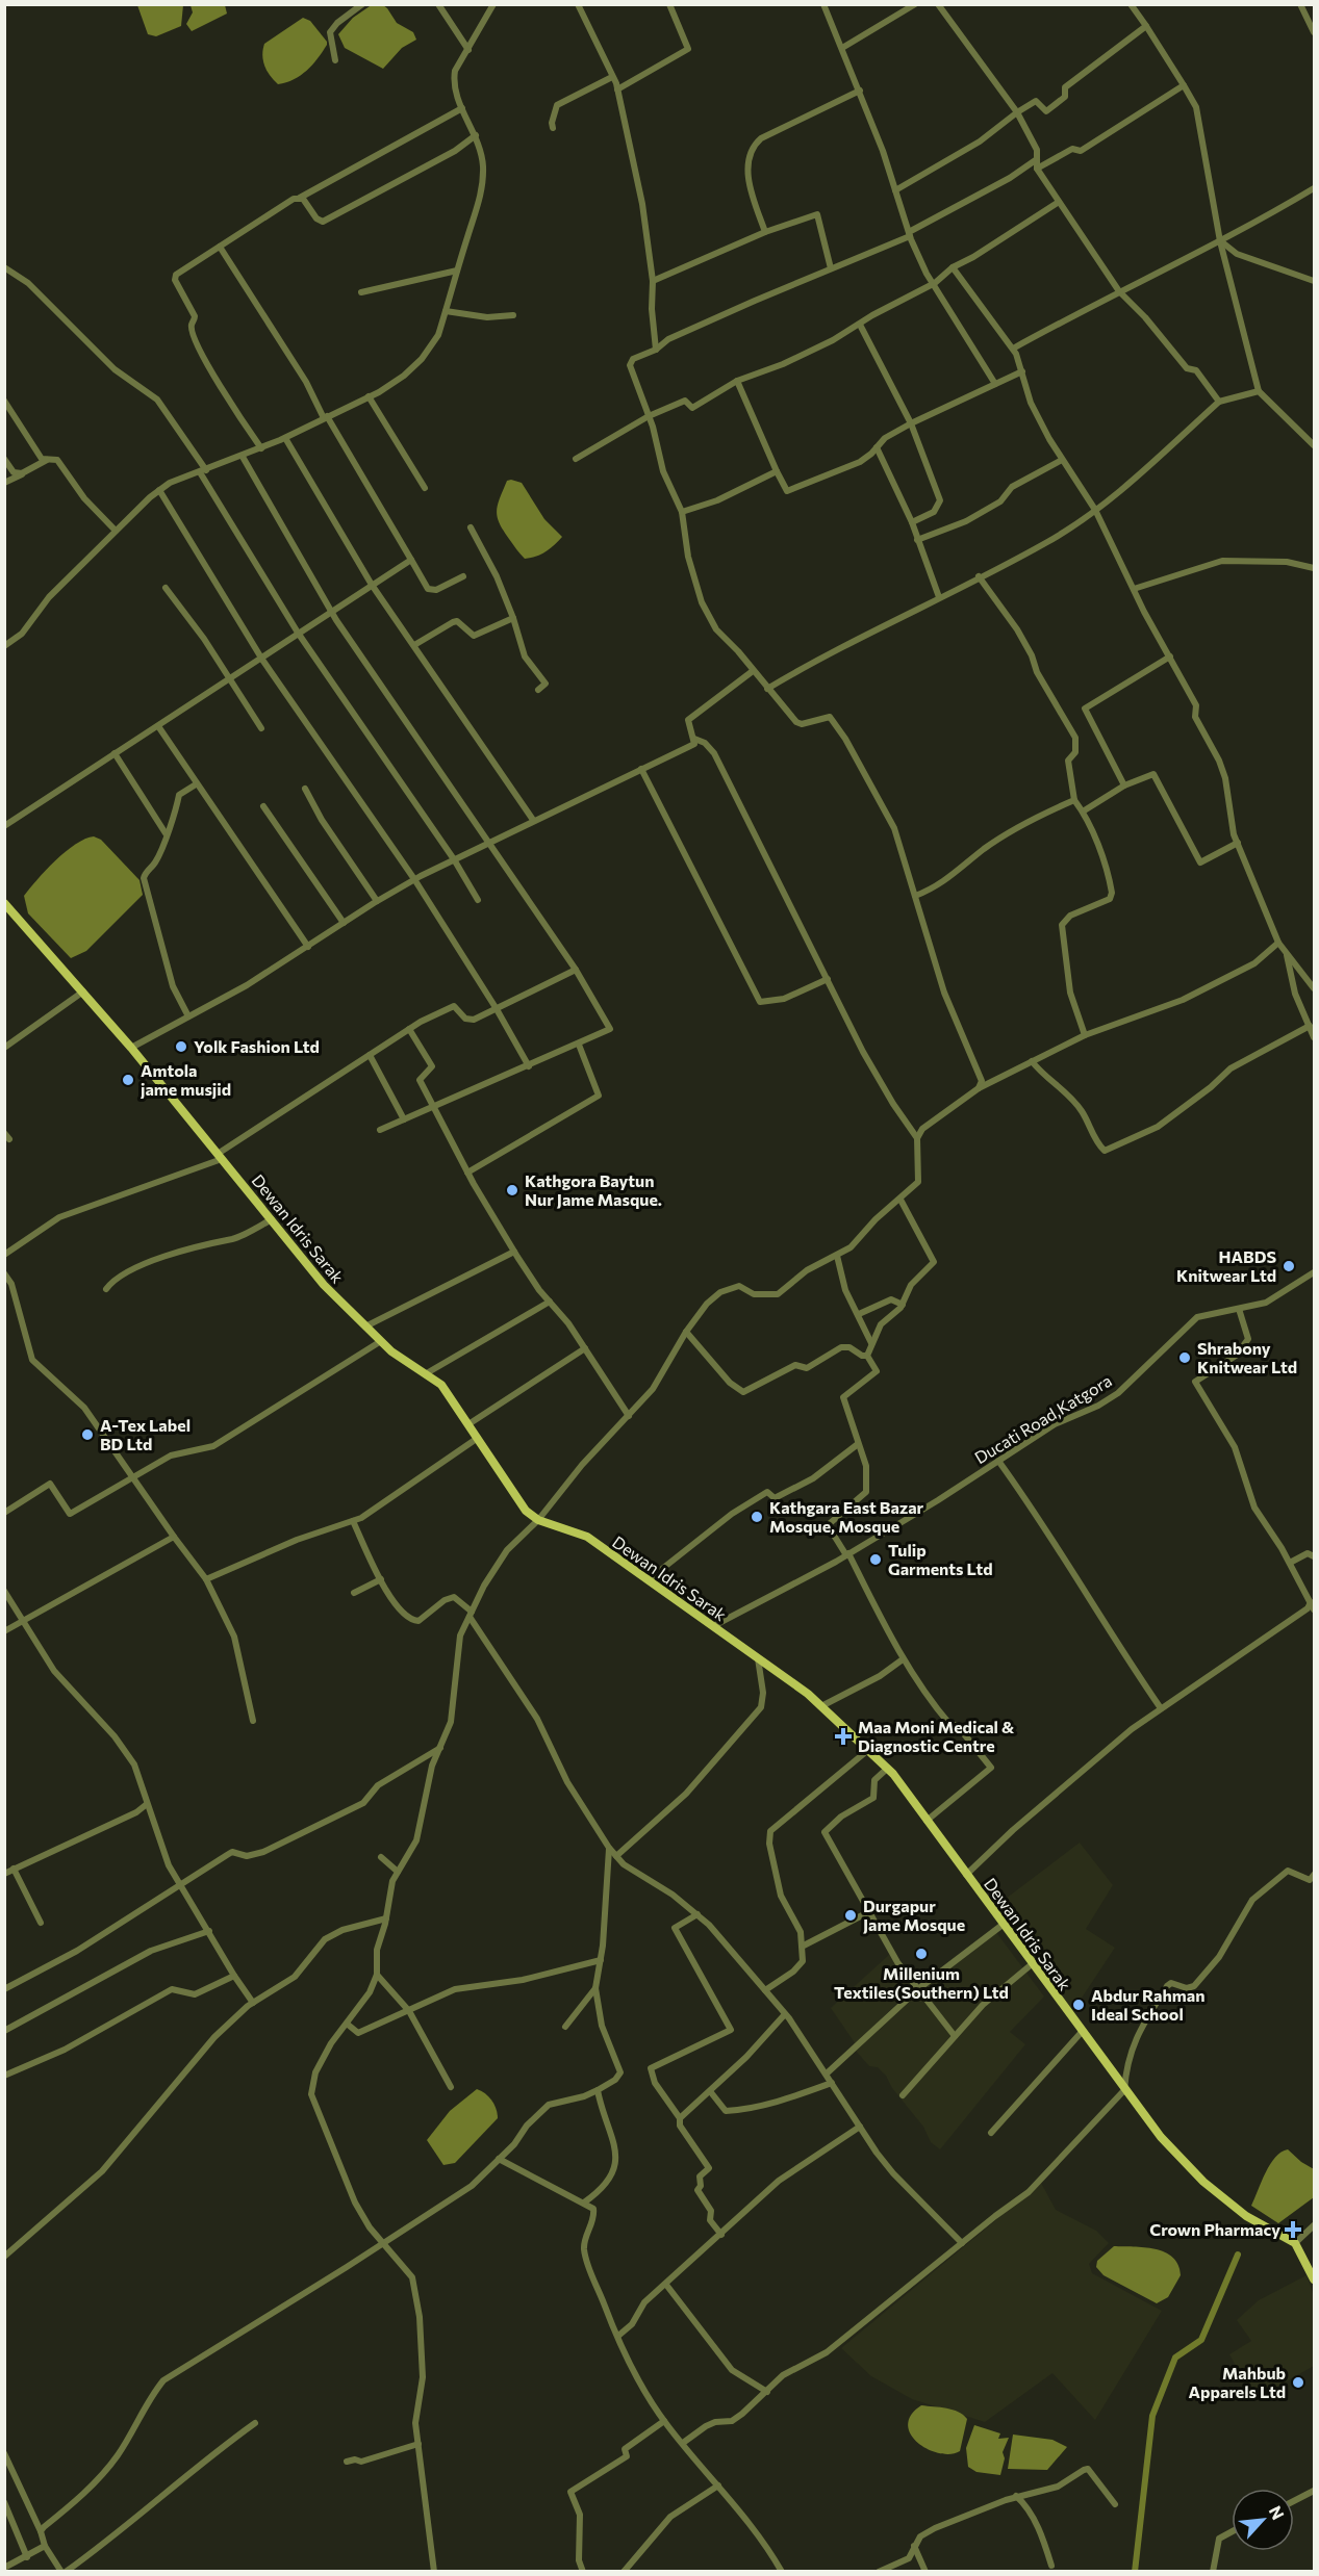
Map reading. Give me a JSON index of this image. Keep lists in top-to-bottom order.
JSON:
{
  "streets": {
    "main road": ["Dewan Idris Sarak"],
    "street": ["Ducati Road,Katgora"]
  },
  "crossings": [
    ["Dewan Idris Sarak", "Ducati Road,Katgora"]
  ],
  "places": {
    "other": [
      "Yolk Fashion Ltd",
      "Amtola jame musjid",
      "Kathgora Baytun Nur Jame Masque.",
      "HABDS Knitwear Ltd",
      "Shrabony Knitwear Ltd",
      "A-Tex Label BD Ltd",
      "Kathgara East Bazar Mosque, Mosque",
      "Tulip Garments Ltd",
      "Durgapur Jame Mosque",
      "Millenium Textiles(Southern) Ltd",
      "Abdur Rahman Ideal School",
      "Mahbub Apparels Ltd"
    ],
    "health": ["Maa Moni Medical & Diagnostic Centre", "Crown Pharmacy"]
  },
  "north": "top right"
}
